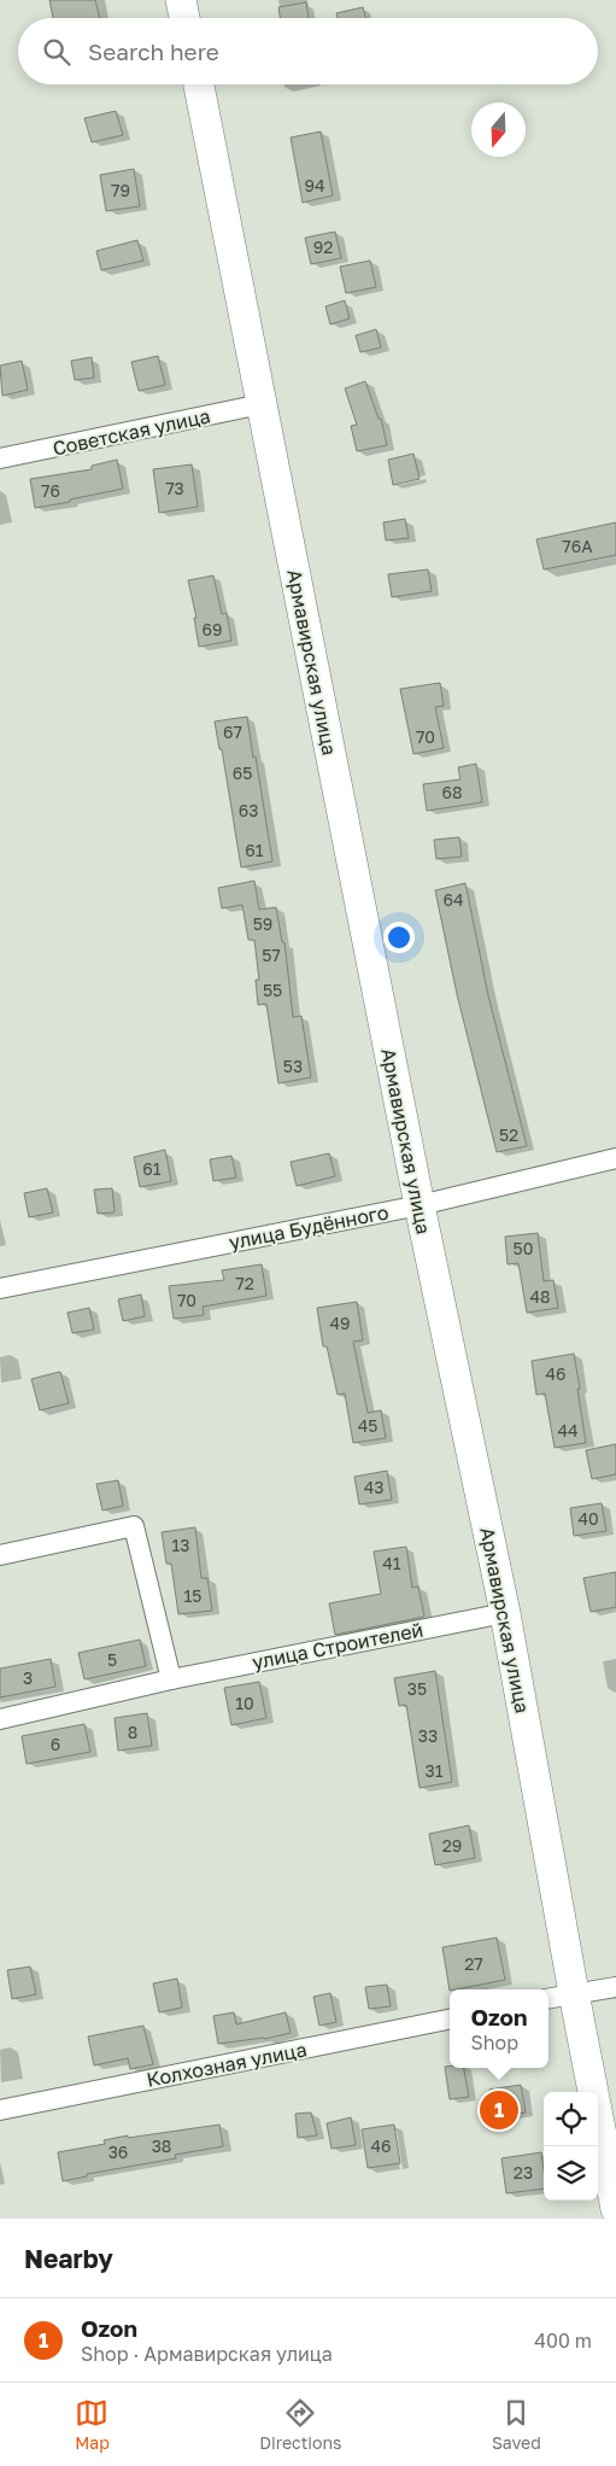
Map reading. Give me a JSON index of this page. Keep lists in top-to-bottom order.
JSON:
{
  "streets": {
    "main road": ["Армавирская улица"],
    "street": [
      "Советская улица",
      "улица Будённого",
      "улица Строителей",
      "Колхозная улица"
    ]
  },
  "crossings": [
    ["Советская улица", "Армавирская улица"],
    ["Армавирская улица", "улица Будённого"],
    ["Армавирская улица", "улица Строителей"]
  ],
  "house_numbers": [
    "94",
    "79",
    "92",
    "73",
    "76",
    "76А",
    "69",
    "67",
    "70",
    "65",
    "68",
    "63",
    "61",
    "64",
    "59",
    "57",
    "55",
    "53",
    "52",
    "61",
    "50",
    "72",
    "48",
    "70",
    "49",
    "46",
    "45",
    "44",
    "43",
    "40",
    "13",
    "41",
    "15",
    "5",
    "3",
    "35",
    "10",
    "8",
    "33",
    "6",
    "31",
    "29",
    "27",
    "38",
    "46",
    "36",
    "23"
  ],
  "north": "bottom",
  "page": {
    "search": "Search here",
    "popup": ["Ozon", "Shop"],
    "pins": "1",
    "heading": "Nearby",
    "list": [
      {
        "mark": "1",
        "name": "Ozon",
        "note": "Shop · Армавирская улица",
        "value": "400 m"
      }
    ],
    "nav": ["Map", "Directions", "Saved"]
  }
}
